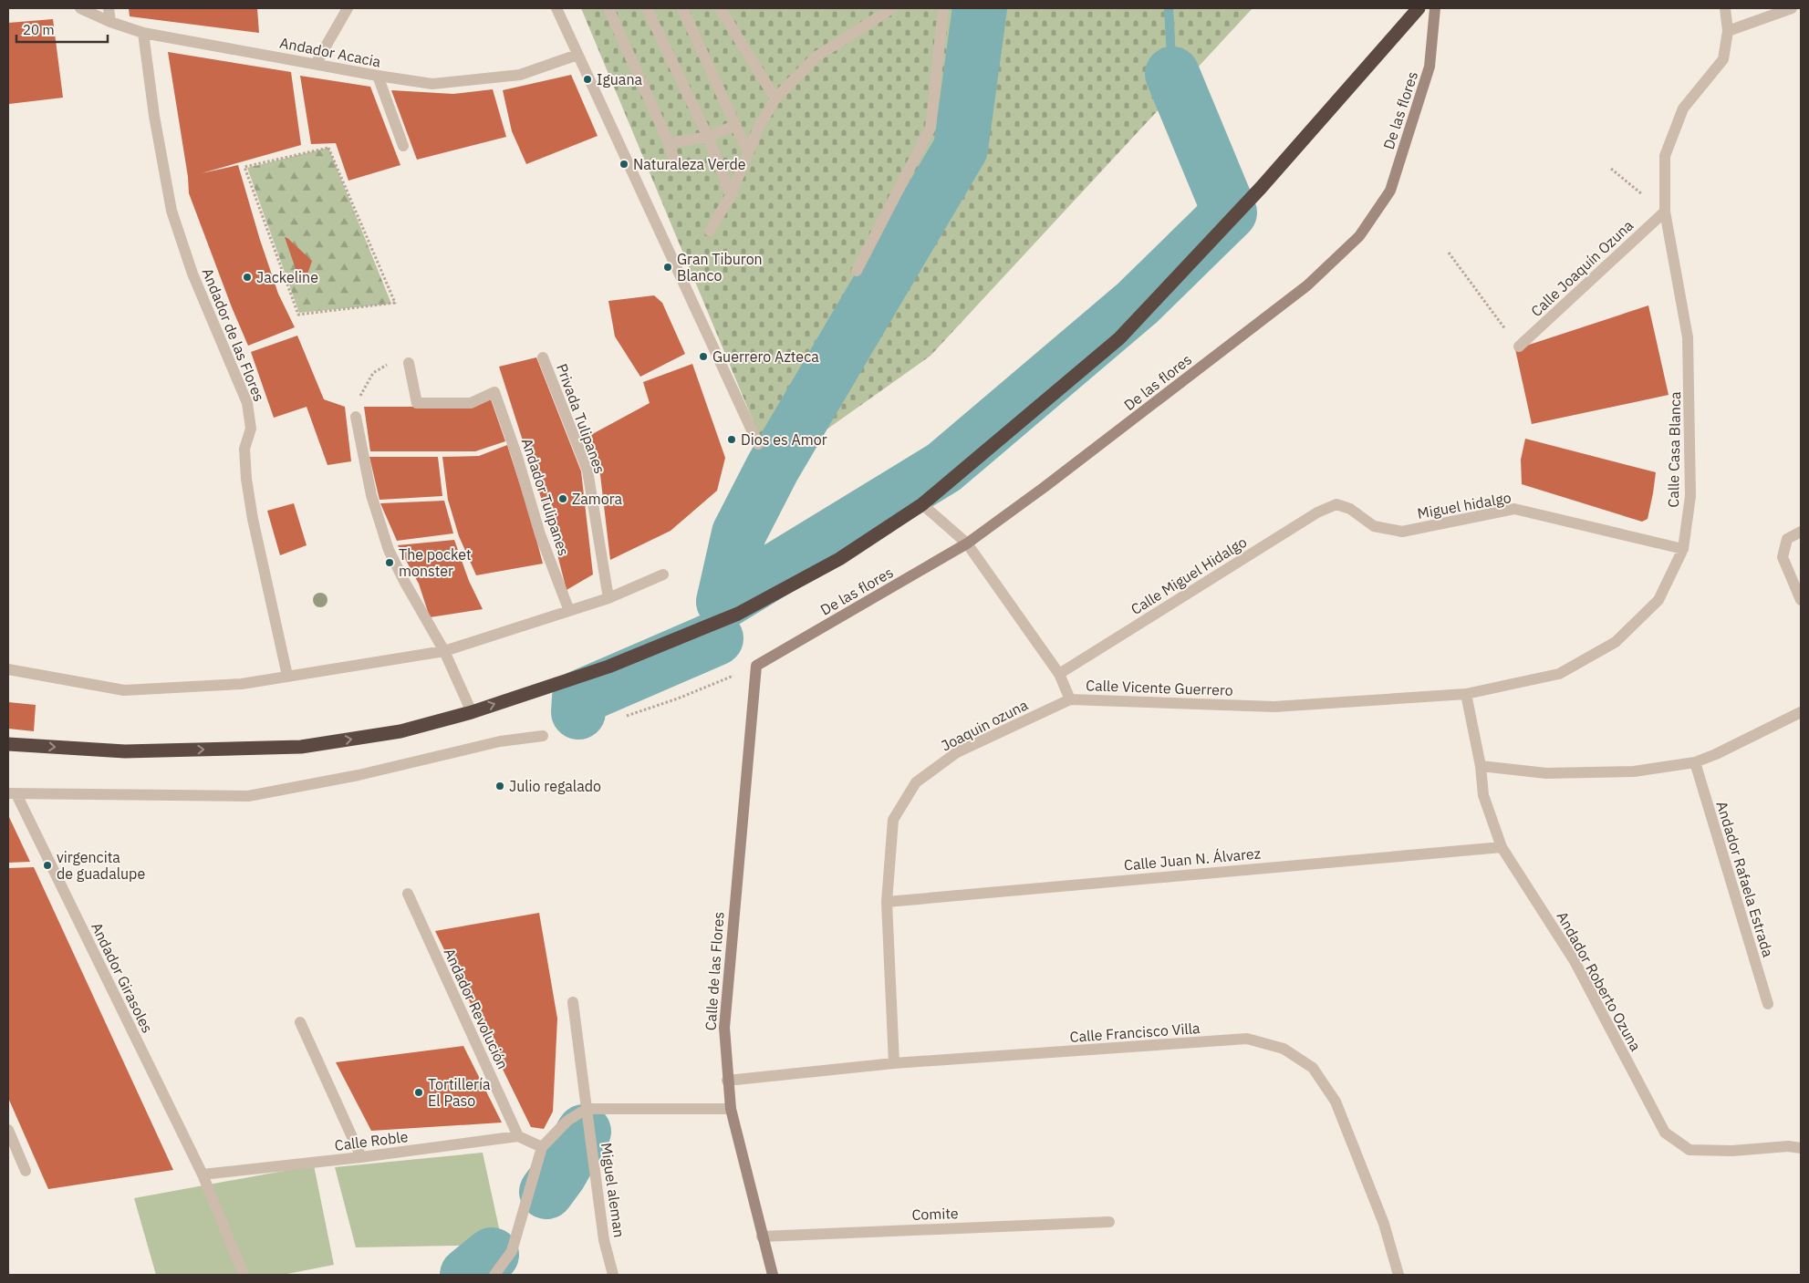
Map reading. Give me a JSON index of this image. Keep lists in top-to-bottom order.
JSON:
{
  "streets": {
    "street": [
      "Andador Acacia",
      "De las flores",
      "Calle Joaquín Ozuna",
      "Andador de las Flores",
      "Privada Tulipanes",
      "Calle Casa Blanca",
      "Andador Tulipanes",
      "Miguel hidalgo",
      "Calle Miguel Hidalgo",
      "Calle Vicente Guerrero",
      "Joaquin ozuna",
      "Calle Juan N. Álvarez",
      "Andador Rafaela Estrada",
      "Calle de las Flores",
      "Andador Girasoles",
      "Andador Roberto Ozuna",
      "Andador Revolución",
      "Calle Francisco Villa",
      "Calle Roble",
      "Miguel aleman",
      "Comite"
    ]
  },
  "crossings": [
    ["Andador Acacia", "Andador de las Flores"],
    ["De las flores", "Calle Vicente Guerrero"],
    ["De las flores", "Calle de las Flores"],
    ["Calle Joaquín Ozuna", "Calle Casa Blanca"],
    ["Calle Casa Blanca", "Miguel hidalgo"],
    ["Calle Casa Blanca", "Calle Vicente Guerrero"],
    ["Calle Casa Blanca", "Andador Roberto Ozuna"],
    ["Miguel hidalgo", "Calle Miguel Hidalgo"],
    ["Calle Miguel Hidalgo", "Calle Vicente Guerrero"],
    ["Calle Vicente Guerrero", "Joaquin ozuna"],
    ["Calle Vicente Guerrero", "Andador Roberto Ozuna"],
    ["Joaquin ozuna", "Calle Juan N. Álvarez"],
    ["Calle Juan N. Álvarez", "Andador Roberto Ozuna"],
    ["Calle de las Flores", "Calle Francisco Villa"],
    ["Calle de las Flores", "Comite"],
    ["Andador Girasoles", "Calle Roble"],
    ["Andador Revolución", "Calle Roble"]
  ],
  "places": [
    "Iguana",
    "Naturaleza Verde",
    "Gran Tiburon Blanco",
    "Jackeline",
    "Guerrero Azteca",
    "Dios es Amor",
    "Zamora",
    "The pocket monster",
    "Julio regalado",
    "virgencita de guadalupe",
    "Tortillería El Paso"
  ],
  "scale_bar": "20 m"
}
